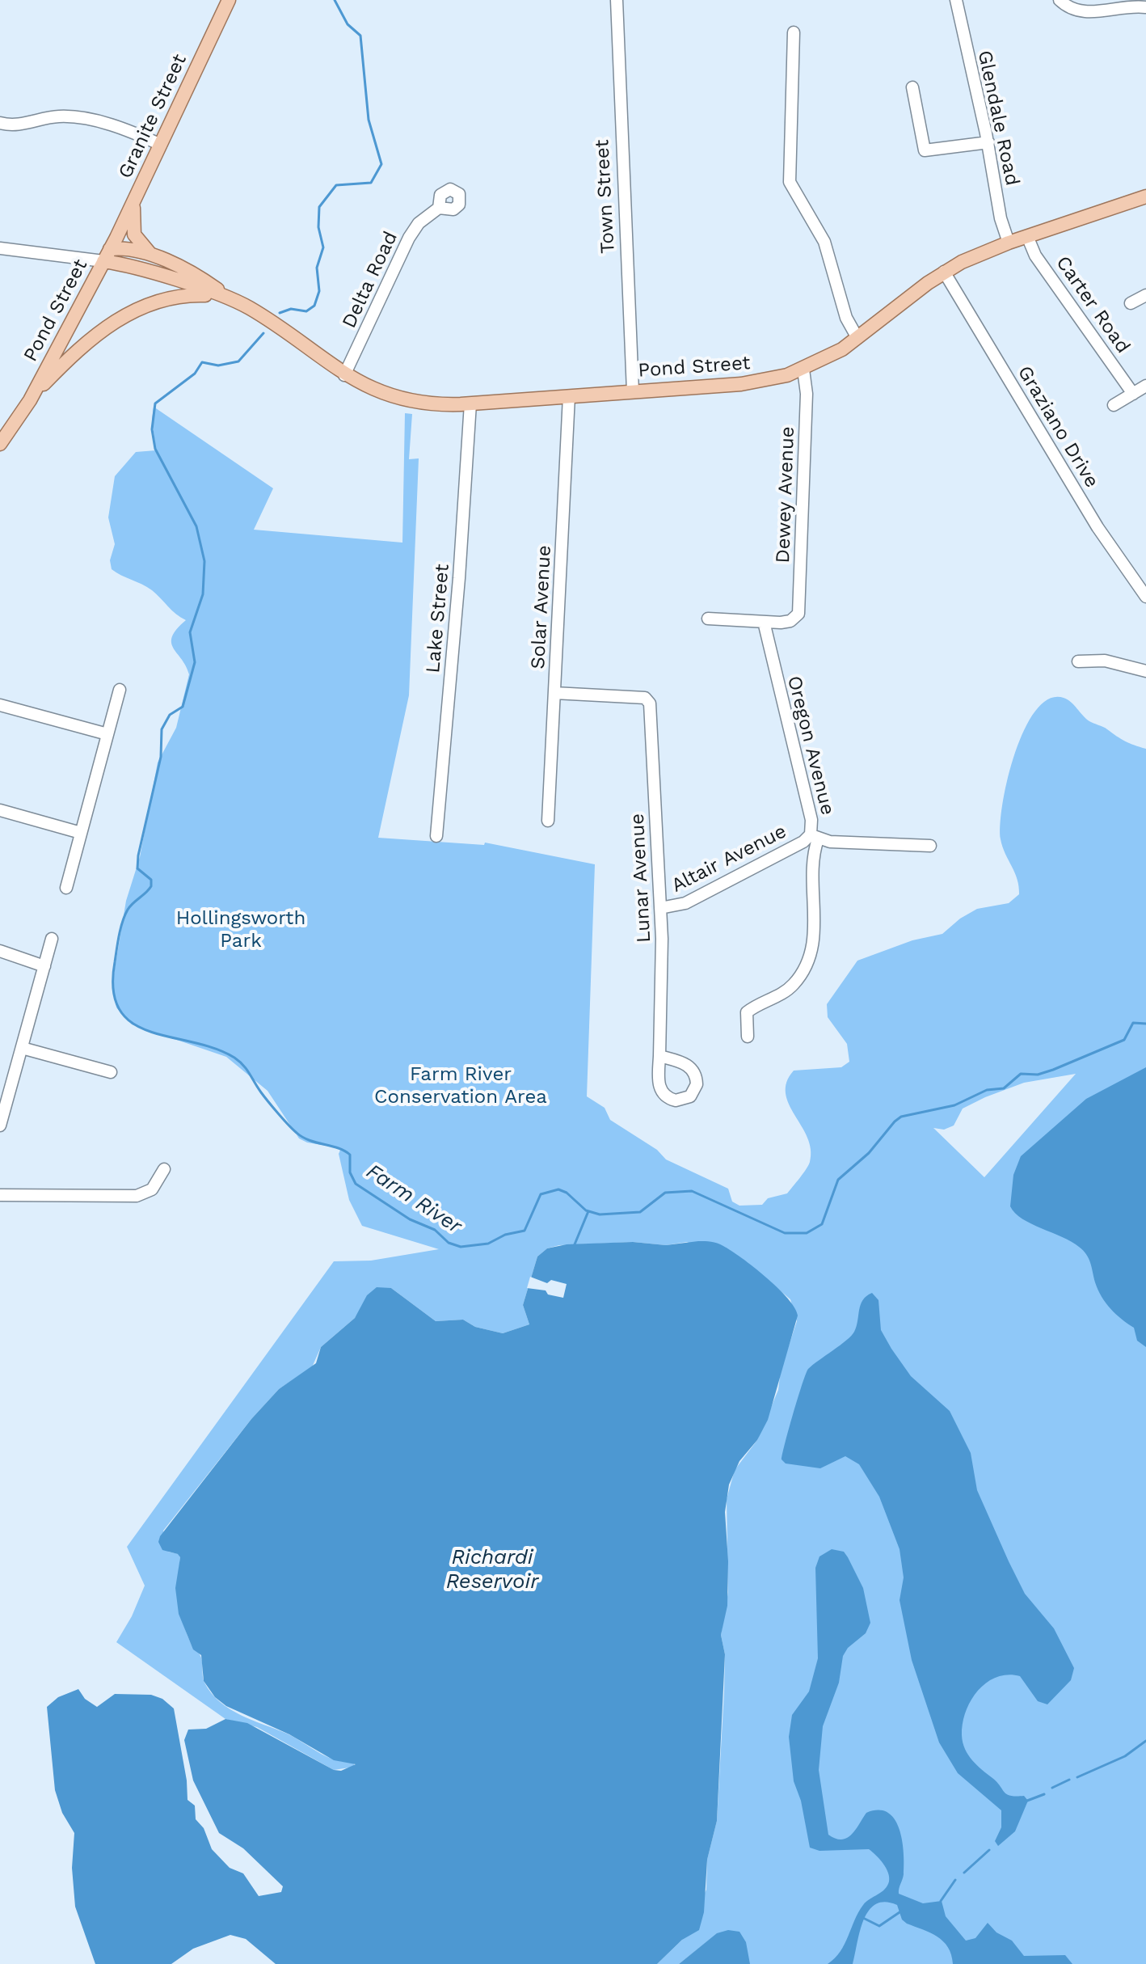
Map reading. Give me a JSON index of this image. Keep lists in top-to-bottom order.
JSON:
{
  "streets": {
    "main road": ["Granite Street", "Pond Street"],
    "street": [
      "Glendale Road",
      "Town Street",
      "Delta Road",
      "Carter Road",
      "Graziano Drive",
      "Dewey Avenue",
      "Solar Avenue",
      "Lake Street",
      "Oregon Avenue",
      "Altair Avenue",
      "Lunar Avenue"
    ]
  },
  "crossings": [
    ["Granite Street", "Pond Street"],
    ["Glendale Road", "Pond Street"],
    ["Town Street", "Pond Street"],
    ["Delta Road", "Pond Street"],
    ["Carter Road", "Pond Street"],
    ["Pond Street", "Graziano Drive"],
    ["Pond Street", "Dewey Avenue"],
    ["Pond Street", "Solar Avenue"],
    ["Pond Street", "Lake Street"],
    ["Dewey Avenue", "Oregon Avenue"],
    ["Solar Avenue", "Lunar Avenue"],
    ["Oregon Avenue", "Altair Avenue"],
    ["Altair Avenue", "Lunar Avenue"]
  ],
  "water": ["Farm River", "Richardi Reservoir"],
  "parks": ["Hollingsworth Park", "Farm River Conservation Area"]
}
